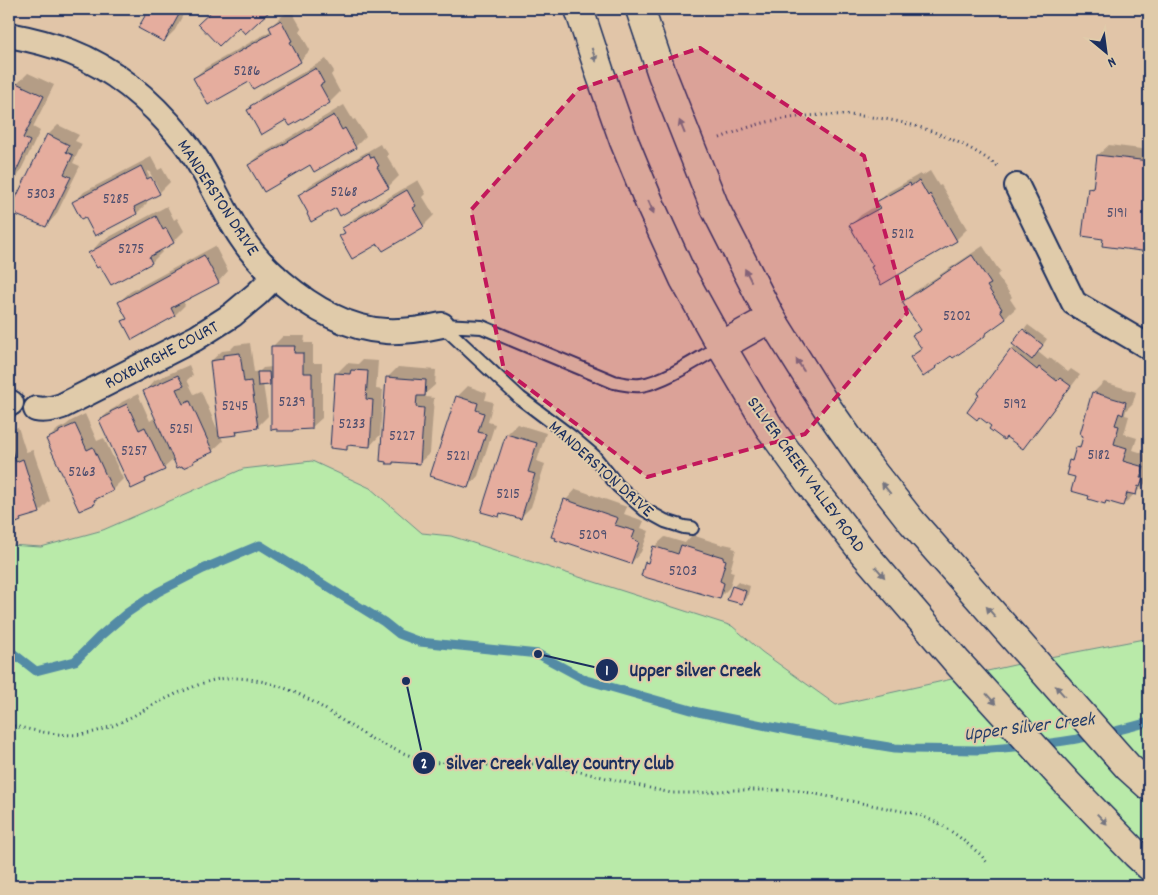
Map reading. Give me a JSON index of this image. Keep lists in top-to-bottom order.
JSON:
{
  "streets": {
    "main road": ["SILVER CREEK VALLEY ROAD"],
    "street": ["MANDERSTON DRIVE", "ROXBURGHE COURT"]
  },
  "crossings": [
    ["MANDERSTON DRIVE", "ROXBURGHE COURT"]
  ],
  "water": ["Upper Silver Creek"],
  "places": ["Upper Silver Creek", "Silver Creek Valley Country Club"],
  "house_numbers": [
    "5286",
    "5268",
    "5303",
    "5285",
    "5191",
    "5212",
    "5275",
    "5202",
    "5239",
    "5192",
    "5245",
    "5233",
    "5251",
    "5227",
    "5257",
    "5182",
    "5221",
    "5263",
    "5215",
    "5209",
    "5203"
  ],
  "north": "bottom right"
}
